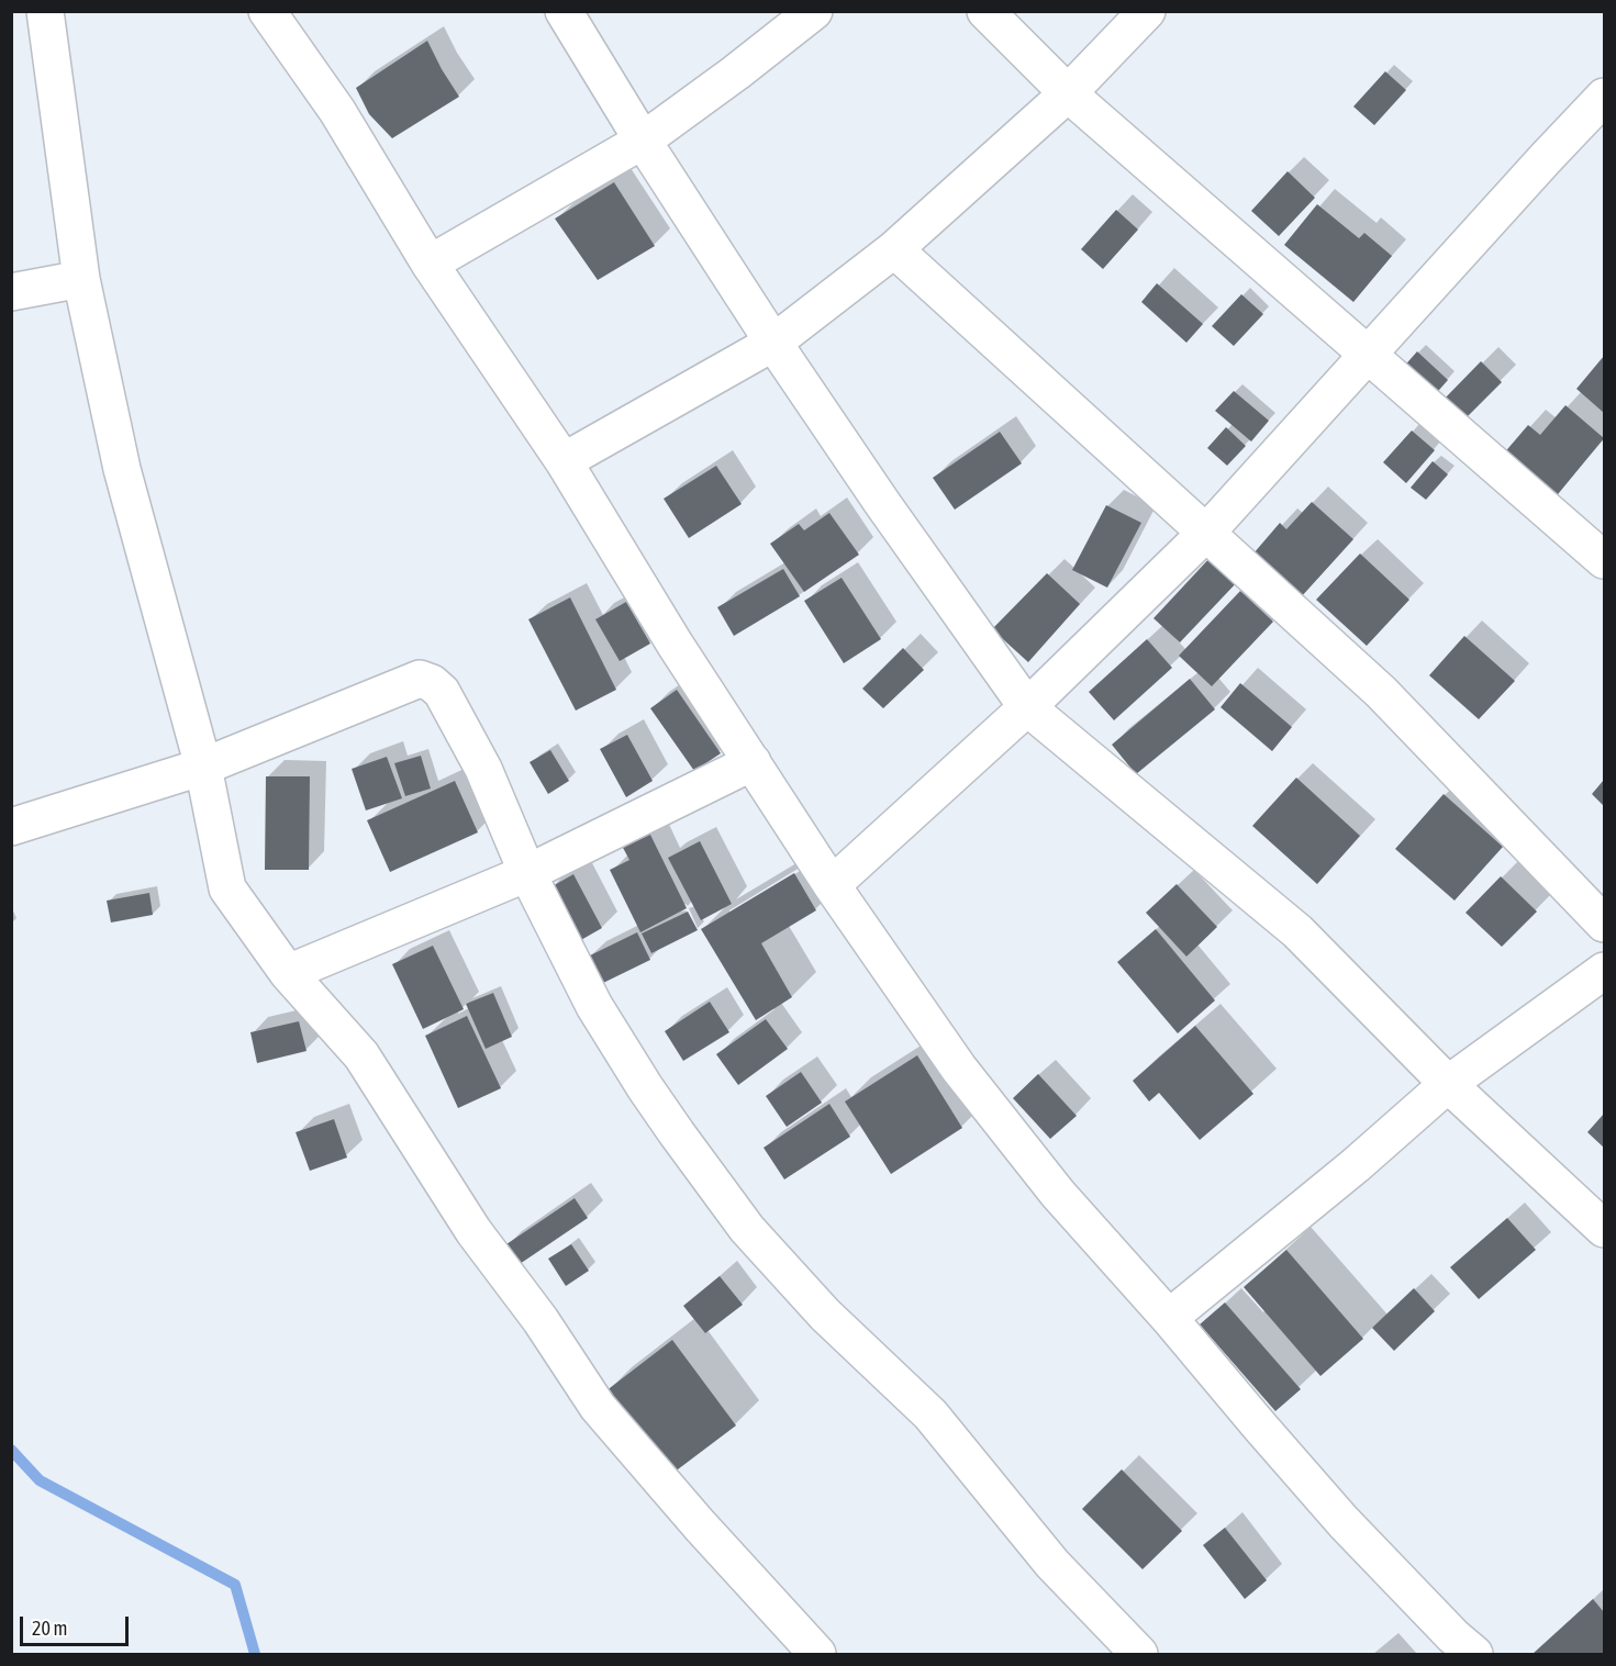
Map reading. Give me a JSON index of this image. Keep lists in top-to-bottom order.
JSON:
{
  "scale_bar": "20 m"
}
